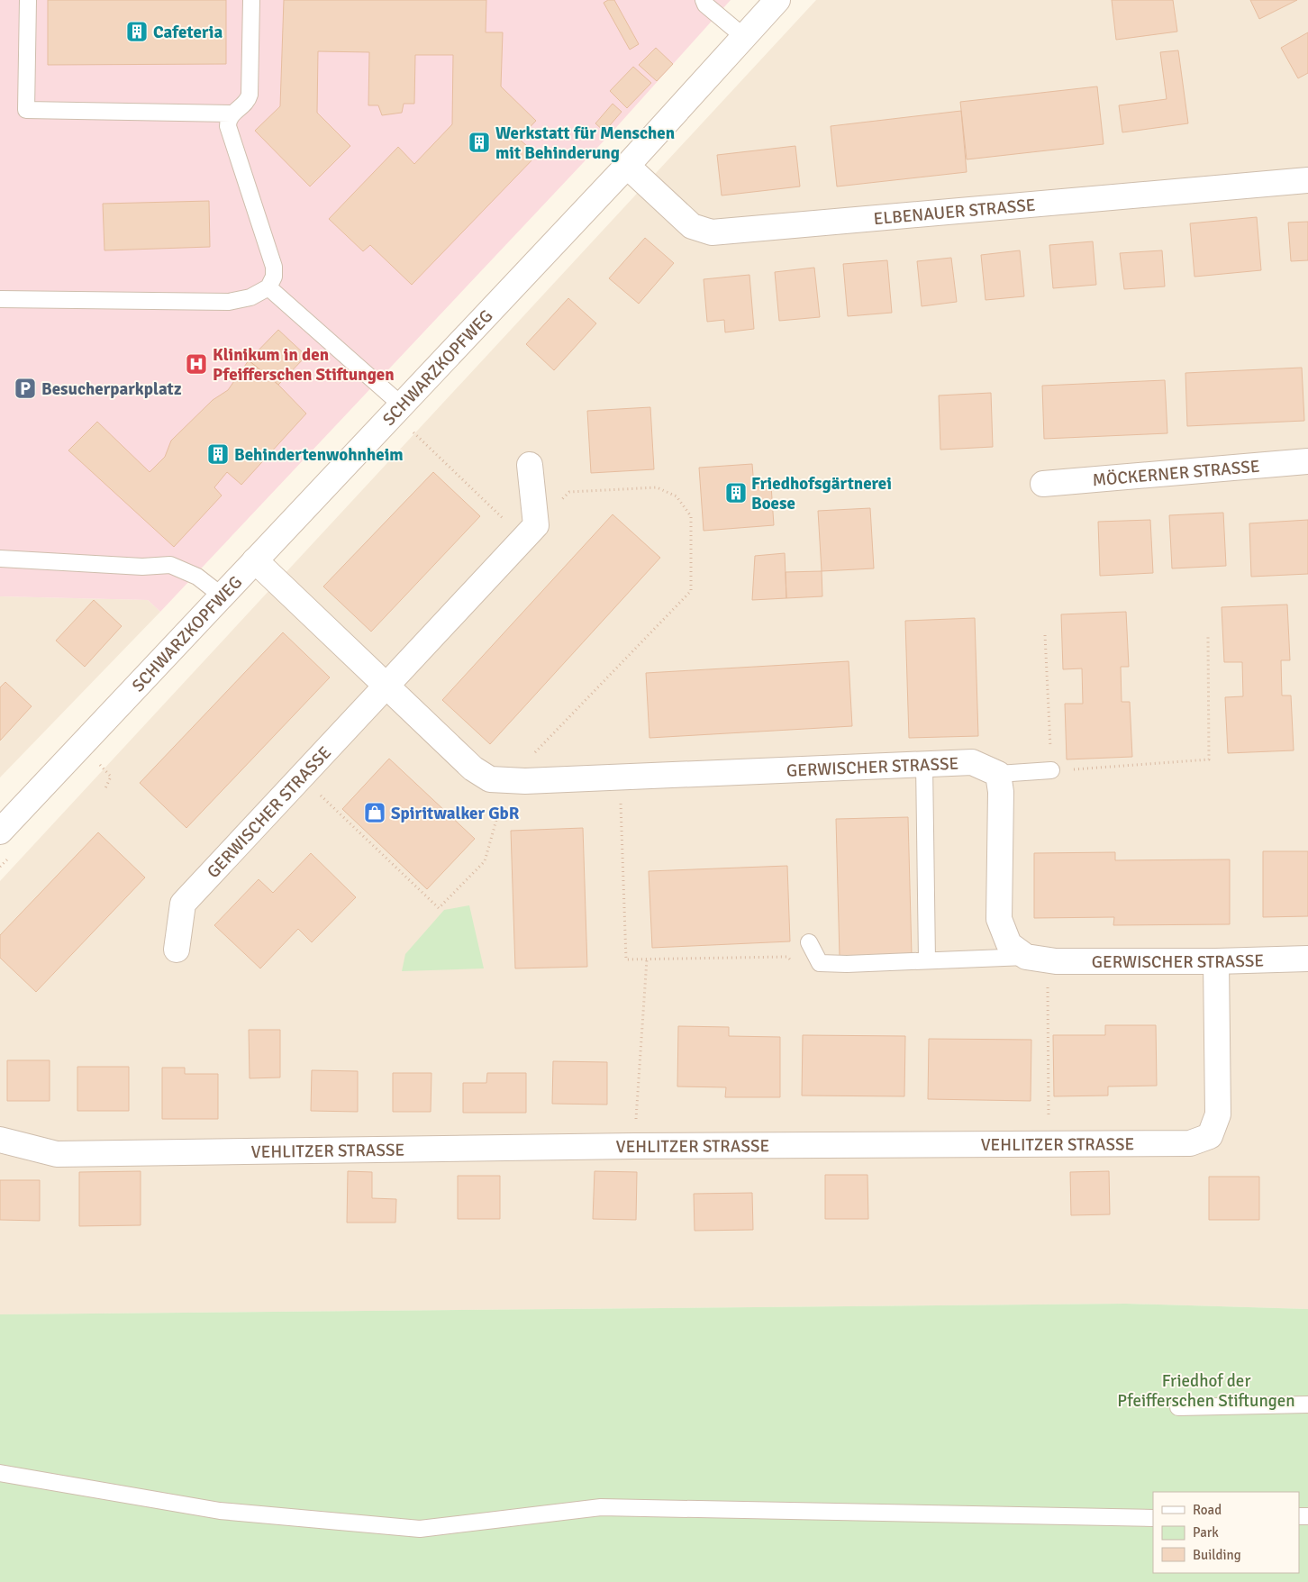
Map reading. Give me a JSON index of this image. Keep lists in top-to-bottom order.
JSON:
{
  "streets": {
    "street": [
      "ELBENAUER STRASSE",
      "SCHWARZKOPFWEG",
      "MÖCKERNER STRASSE",
      "GERWISCHER STRASSE",
      "VEHLITZER STRASSE"
    ]
  },
  "crossings": [
    ["ELBENAUER STRASSE", "SCHWARZKOPFWEG"],
    ["SCHWARZKOPFWEG", "GERWISCHER STRASSE"],
    ["GERWISCHER STRASSE", "VEHLITZER STRASSE"]
  ],
  "parks": ["Friedhof der Pfeifferschen Stiftungen"],
  "places": {
    "building": [
      "Cafeteria",
      "Werkstatt für Menschen mit Behinderung",
      "Behindertenwohnheim",
      "Friedhofsgärtnerei Boese"
    ],
    "hospital": ["Klinikum in den Pfeifferschen Stiftungen"],
    "parking": ["Besucherparkplatz"],
    "shop": ["Spiritwalker GbR"]
  },
  "legend": ["Road", "Park", "Building"]
}
